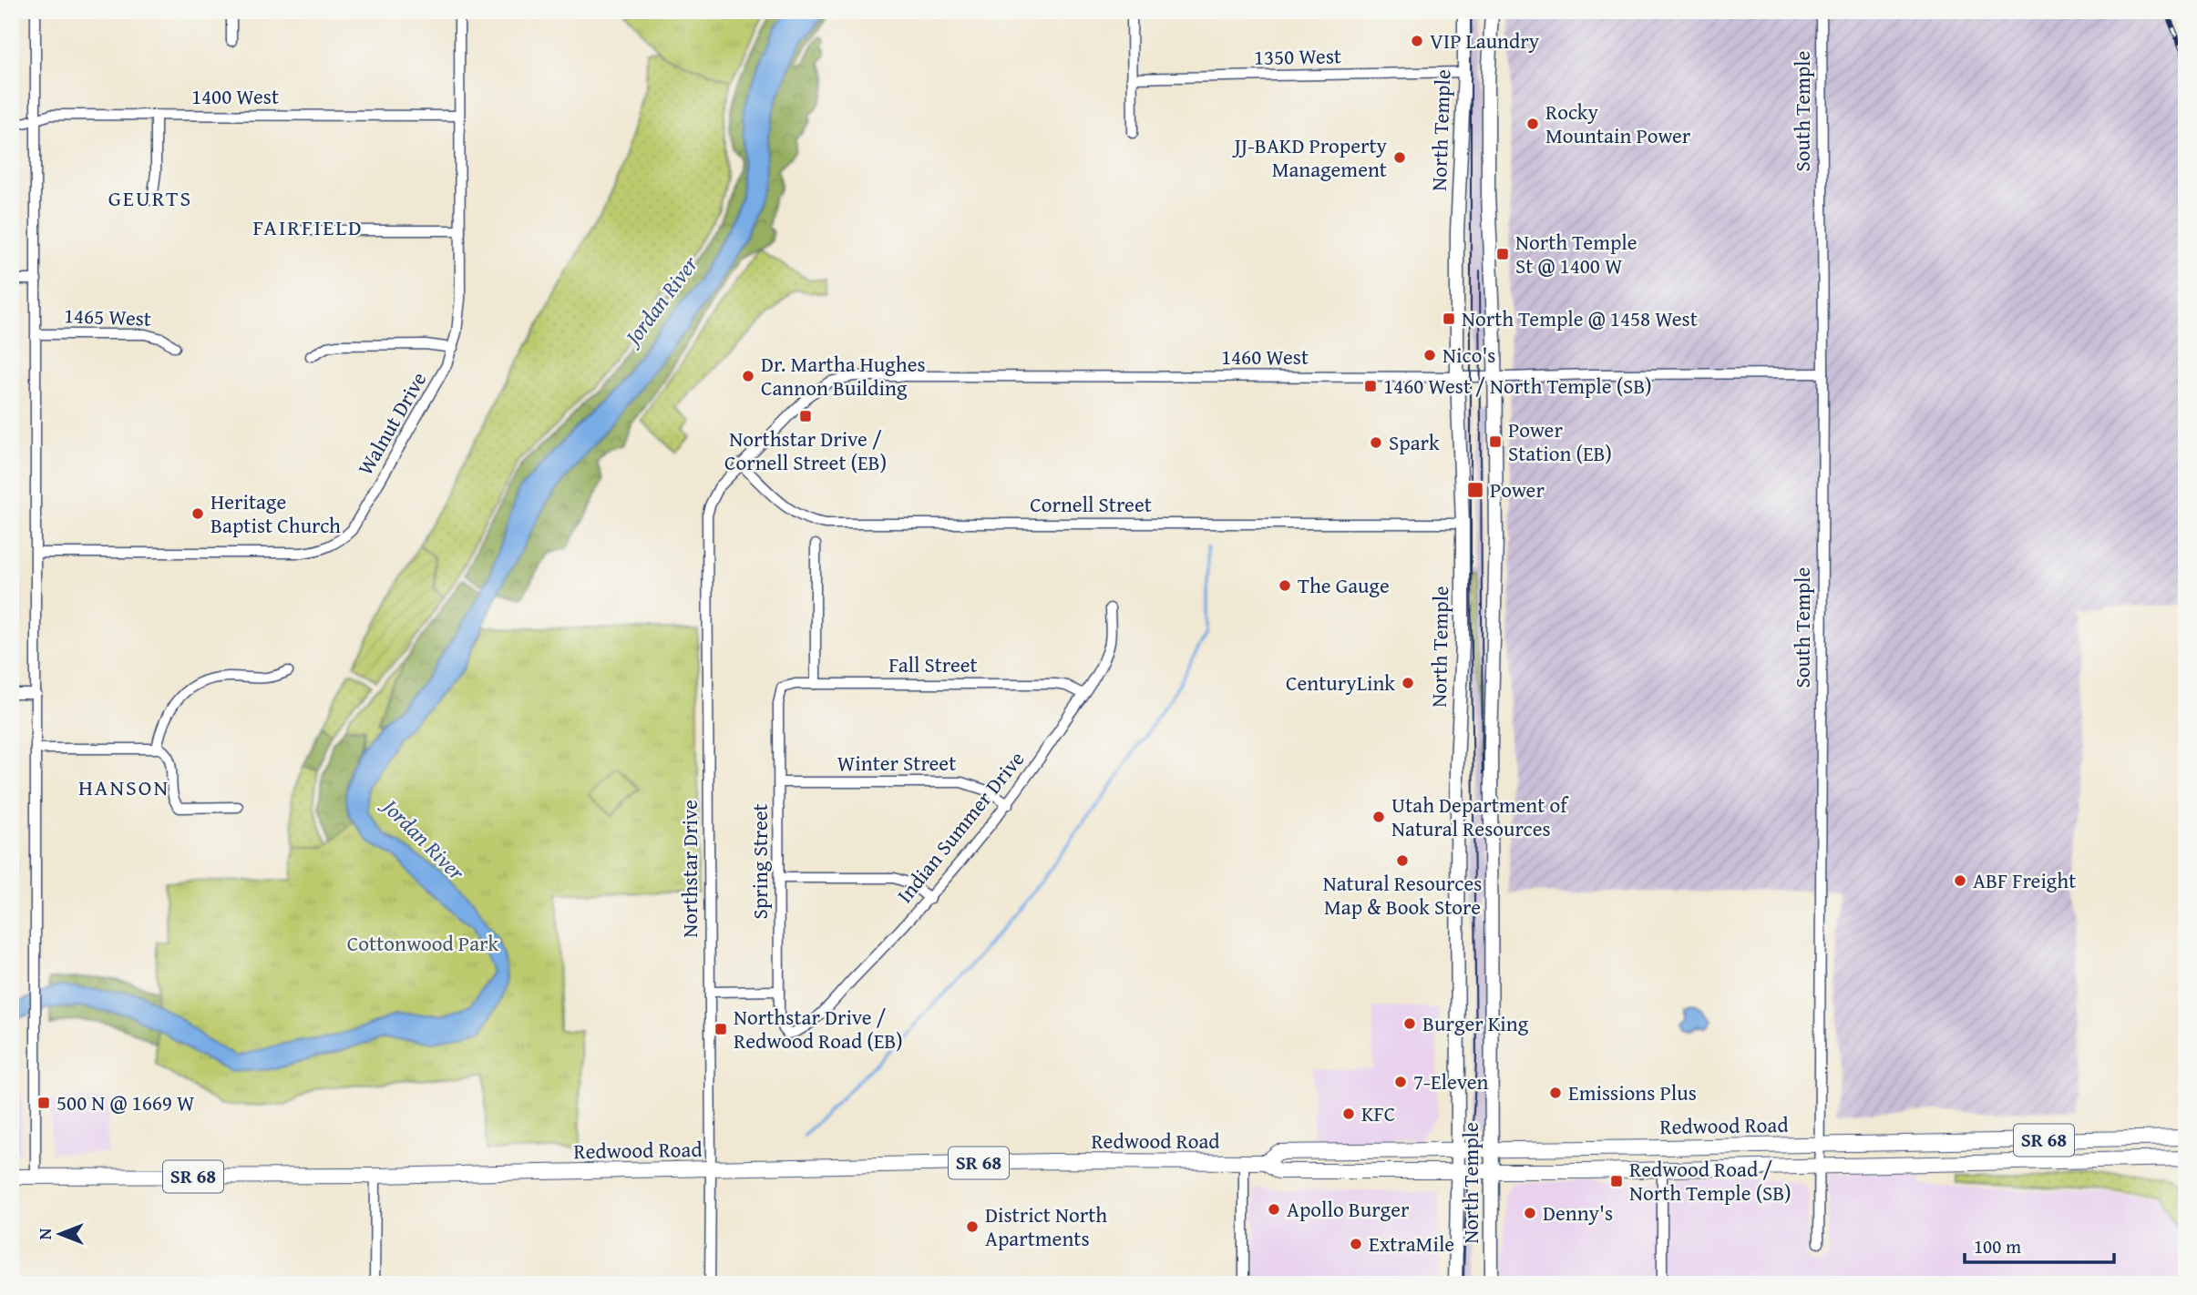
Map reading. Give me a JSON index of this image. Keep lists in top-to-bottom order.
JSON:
{
  "streets": {
    "main road": ["North Temple", "Redwood Road", "SR 68"],
    "street": [
      "1350 West",
      "1400 West",
      "South Temple",
      "1465 West",
      "1460 West",
      "Walnut Drive",
      "Cornell Street",
      "Fall Street",
      "Winter Street",
      "Indian Summer Drive",
      "Spring Street",
      "Northstar Drive"
    ]
  },
  "crossings": [
    ["1350 West", "North Temple"],
    ["1400 West", "Walnut Drive"],
    ["South Temple", "1460 West"],
    ["South Temple", "Redwood Road"],
    ["North Temple", "1460 West"],
    ["North Temple", "Cornell Street"],
    ["North Temple", "Redwood Road"],
    ["1460 West", "Cornell Street"],
    ["1460 West", "Northstar Drive"],
    ["Cornell Street", "Northstar Drive"],
    ["Fall Street", "Indian Summer Drive"],
    ["Fall Street", "Spring Street"],
    ["Winter Street", "Indian Summer Drive"],
    ["Winter Street", "Spring Street"],
    ["Indian Summer Drive", "Spring Street"],
    ["Northstar Drive", "Redwood Road"]
  ],
  "districts": ["GEURTS", "FAIRFIELD", "HANSON"],
  "water": ["Jordan River"],
  "parks": ["Cottonwood Park"],
  "places": {
    "other": [
      "VIP Laundry",
      "Rocky Mountain Power",
      "JJ-BAKD Property Management",
      "Nico's",
      "Dr. Martha Hughes Cannon Building",
      "Spark",
      "Heritage Baptist Church",
      "The Gauge",
      "CenturyLink",
      "Utah Department of Natural Resources",
      "Natural Resources Map & Book Store",
      "ABF Freight",
      "Burger King",
      "7-Eleven",
      "Emissions Plus",
      "KFC",
      "Apollo Burger",
      "Denny's",
      "District North Apartments",
      "ExtraMile"
    ],
    "transit": [
      "North Temple St @ 1400 W",
      "North Temple @ 1458 West",
      "1460 West / North Temple (SB)",
      "Northstar Drive / Cornell Street (EB)",
      "Power Station (EB)",
      "Power",
      "Northstar Drive / Redwood Road (EB)",
      "500 N @ 1669 W",
      "Redwood Road / North Temple (SB)"
    ]
  },
  "scale_bar": "100 m",
  "north": "left"
}
